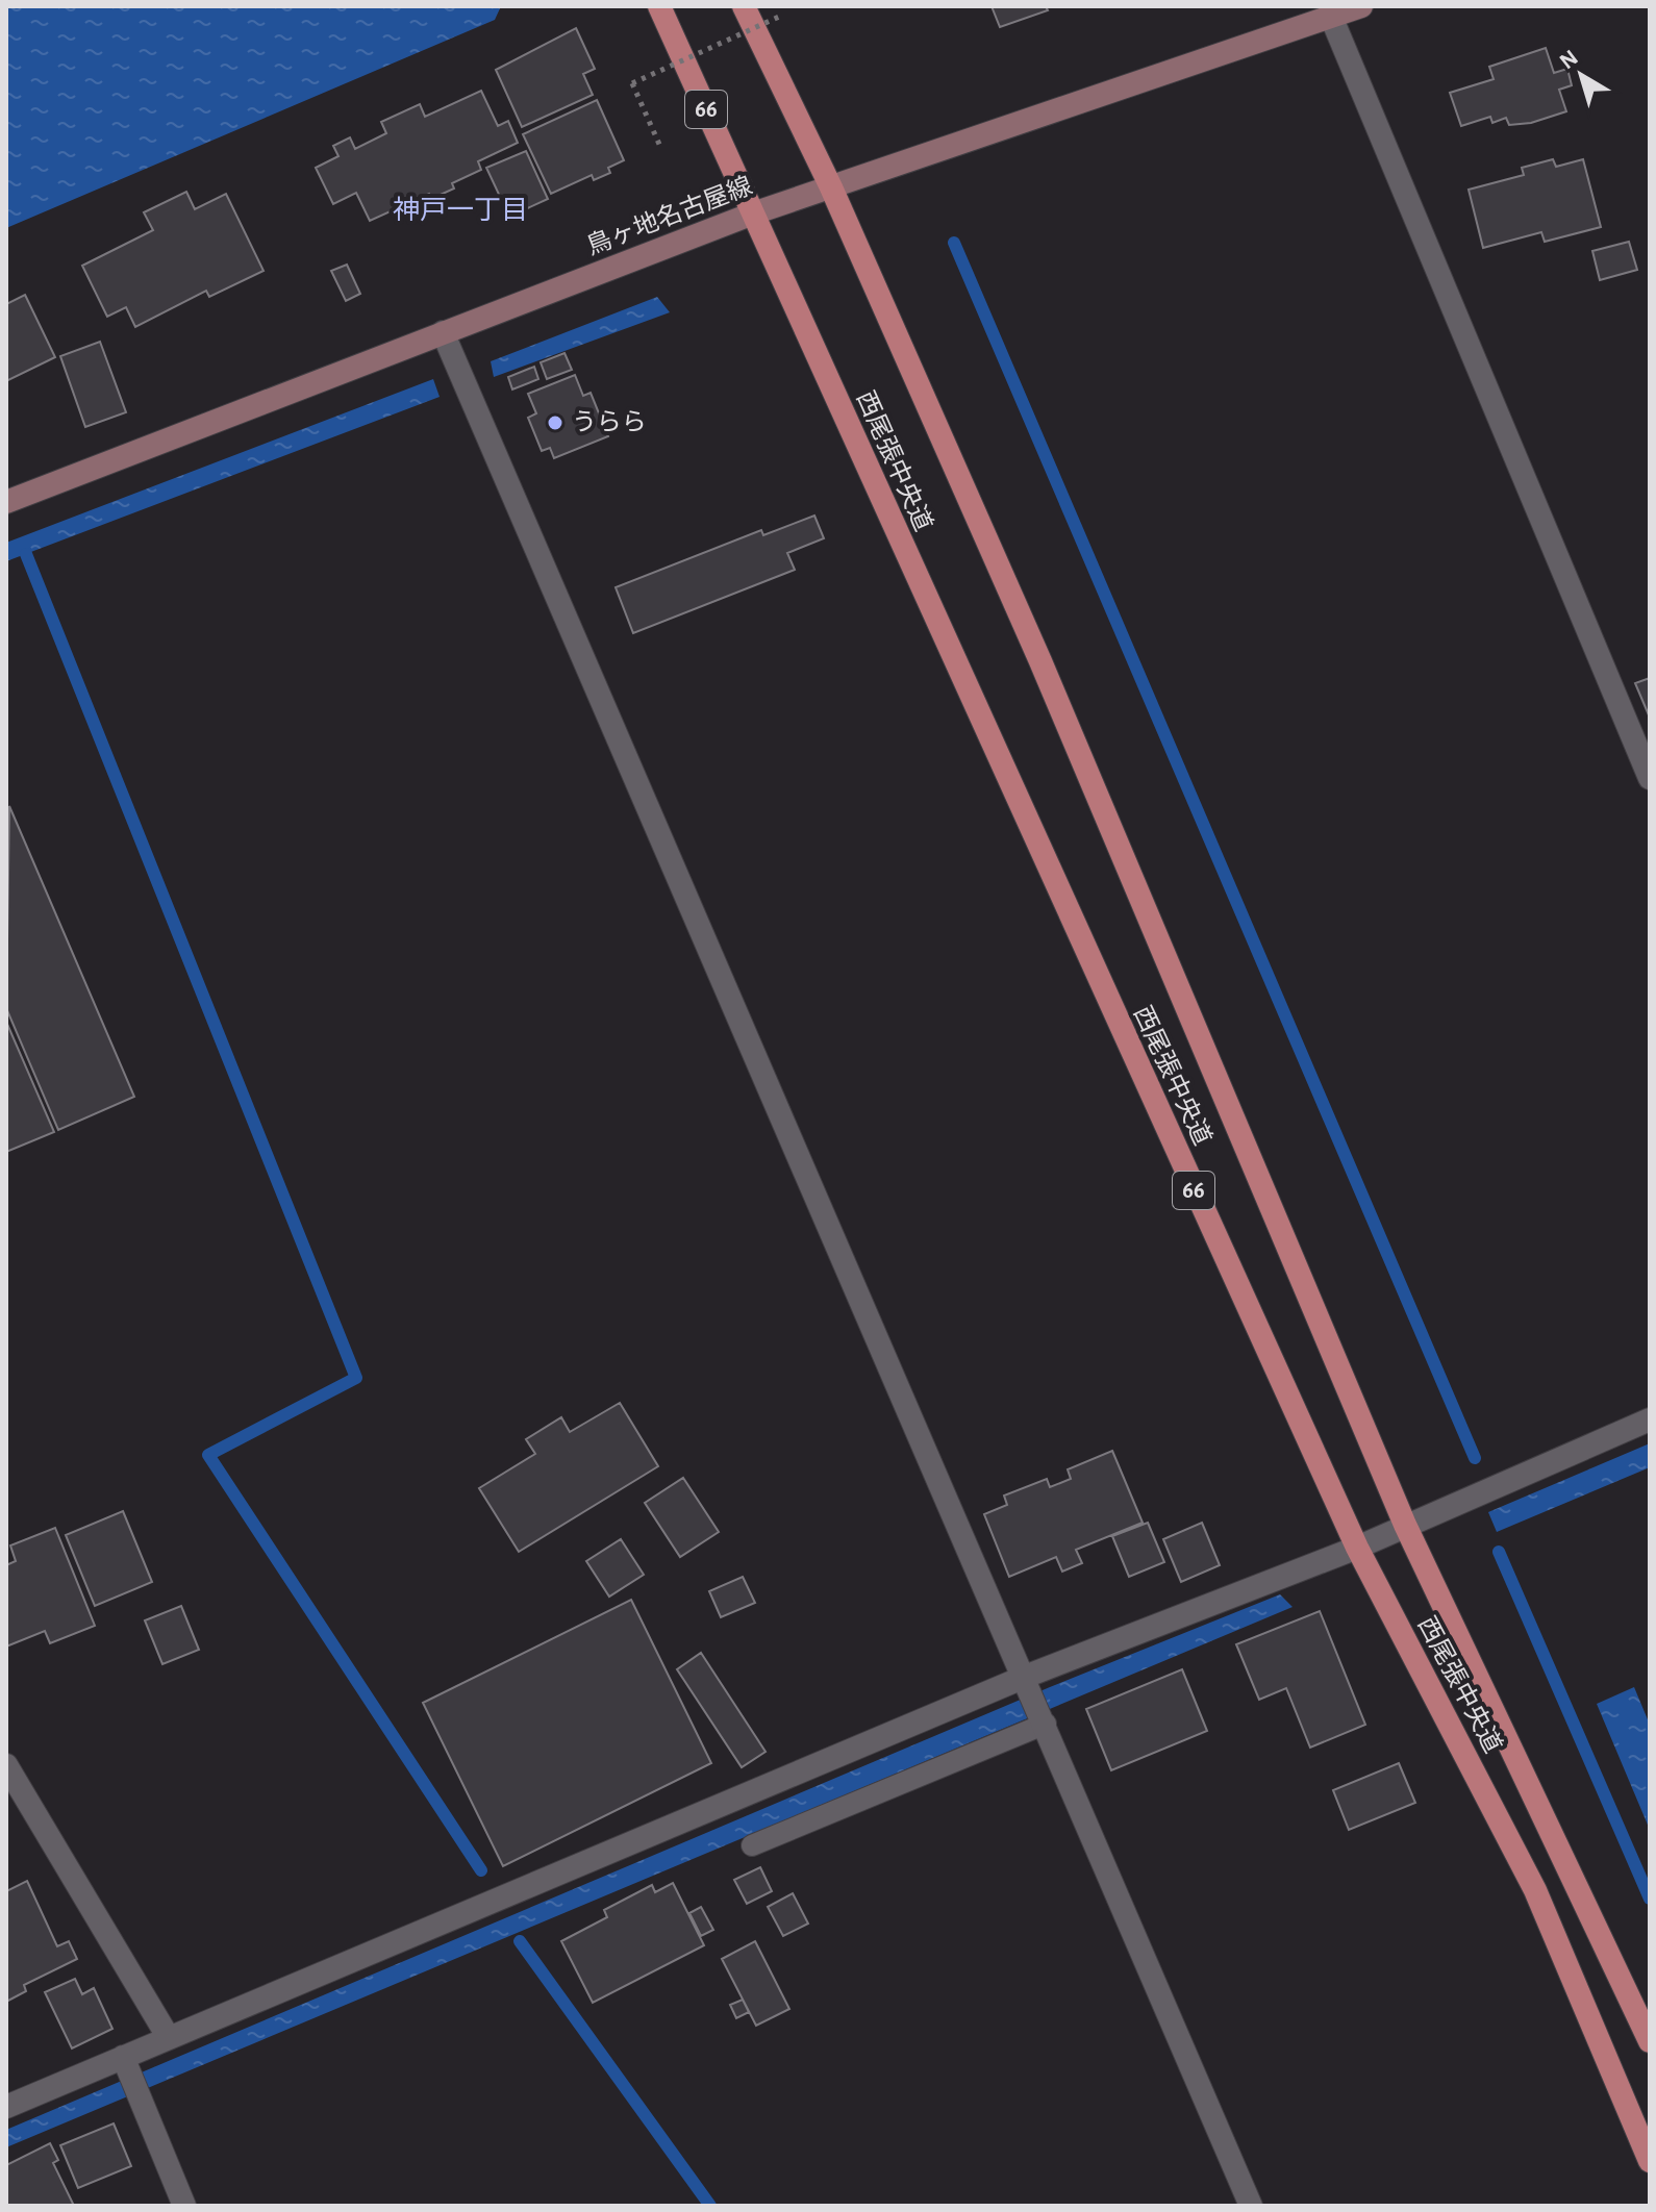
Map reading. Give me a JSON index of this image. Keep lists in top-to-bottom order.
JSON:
{
  "streets": {
    "main road": ["66", "鳥ヶ地名古屋線", "西尾張中央道"]
  },
  "crossings": [
    ["鳥ヶ地名古屋線", "西尾張中央道"]
  ],
  "districts": ["神戸一丁目"],
  "places": ["うらら"],
  "north": "top left"
}
